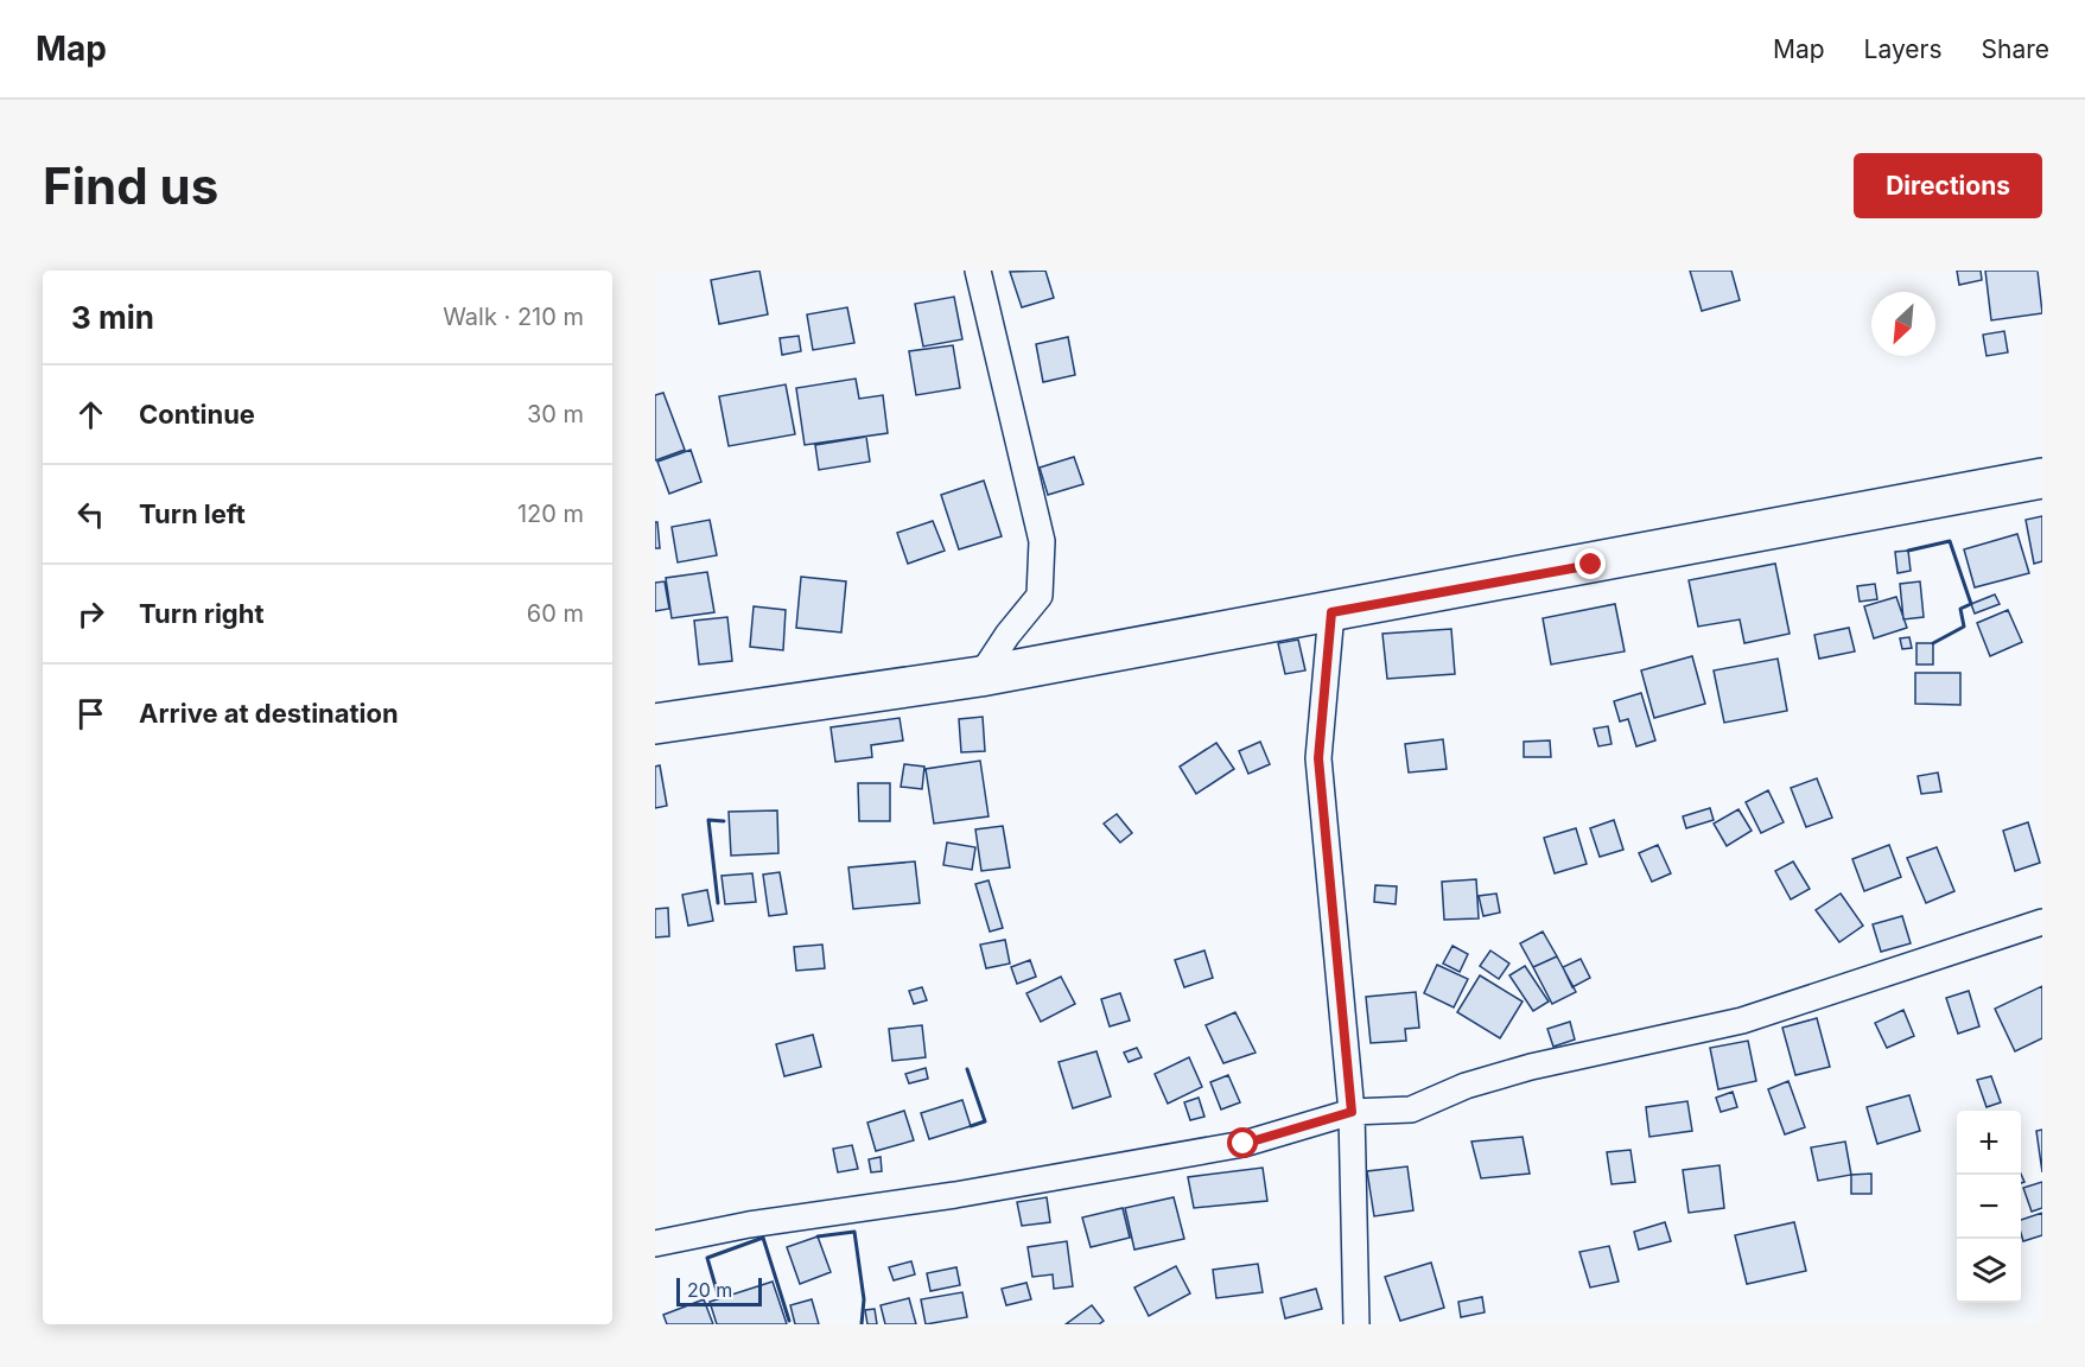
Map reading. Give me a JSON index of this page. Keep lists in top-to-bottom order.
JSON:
{
  "scale_bar": "20 m",
  "north": "bottom left",
  "page": {
    "header": "Map",
    "nav": ["Map", "Layers", "Share"],
    "buttons": "Directions",
    "title": "Find us",
    "heading": ["3 min", "Walk · 210 m"],
    "list": [
      ["Continue", "30 m"],
      ["Turn left", "120 m"],
      ["Turn right", "60 m"],
      "Arrive at destination"
    ],
    "map_buttons": ["+", "−"],
    "scale": "20 m"
  }
}
